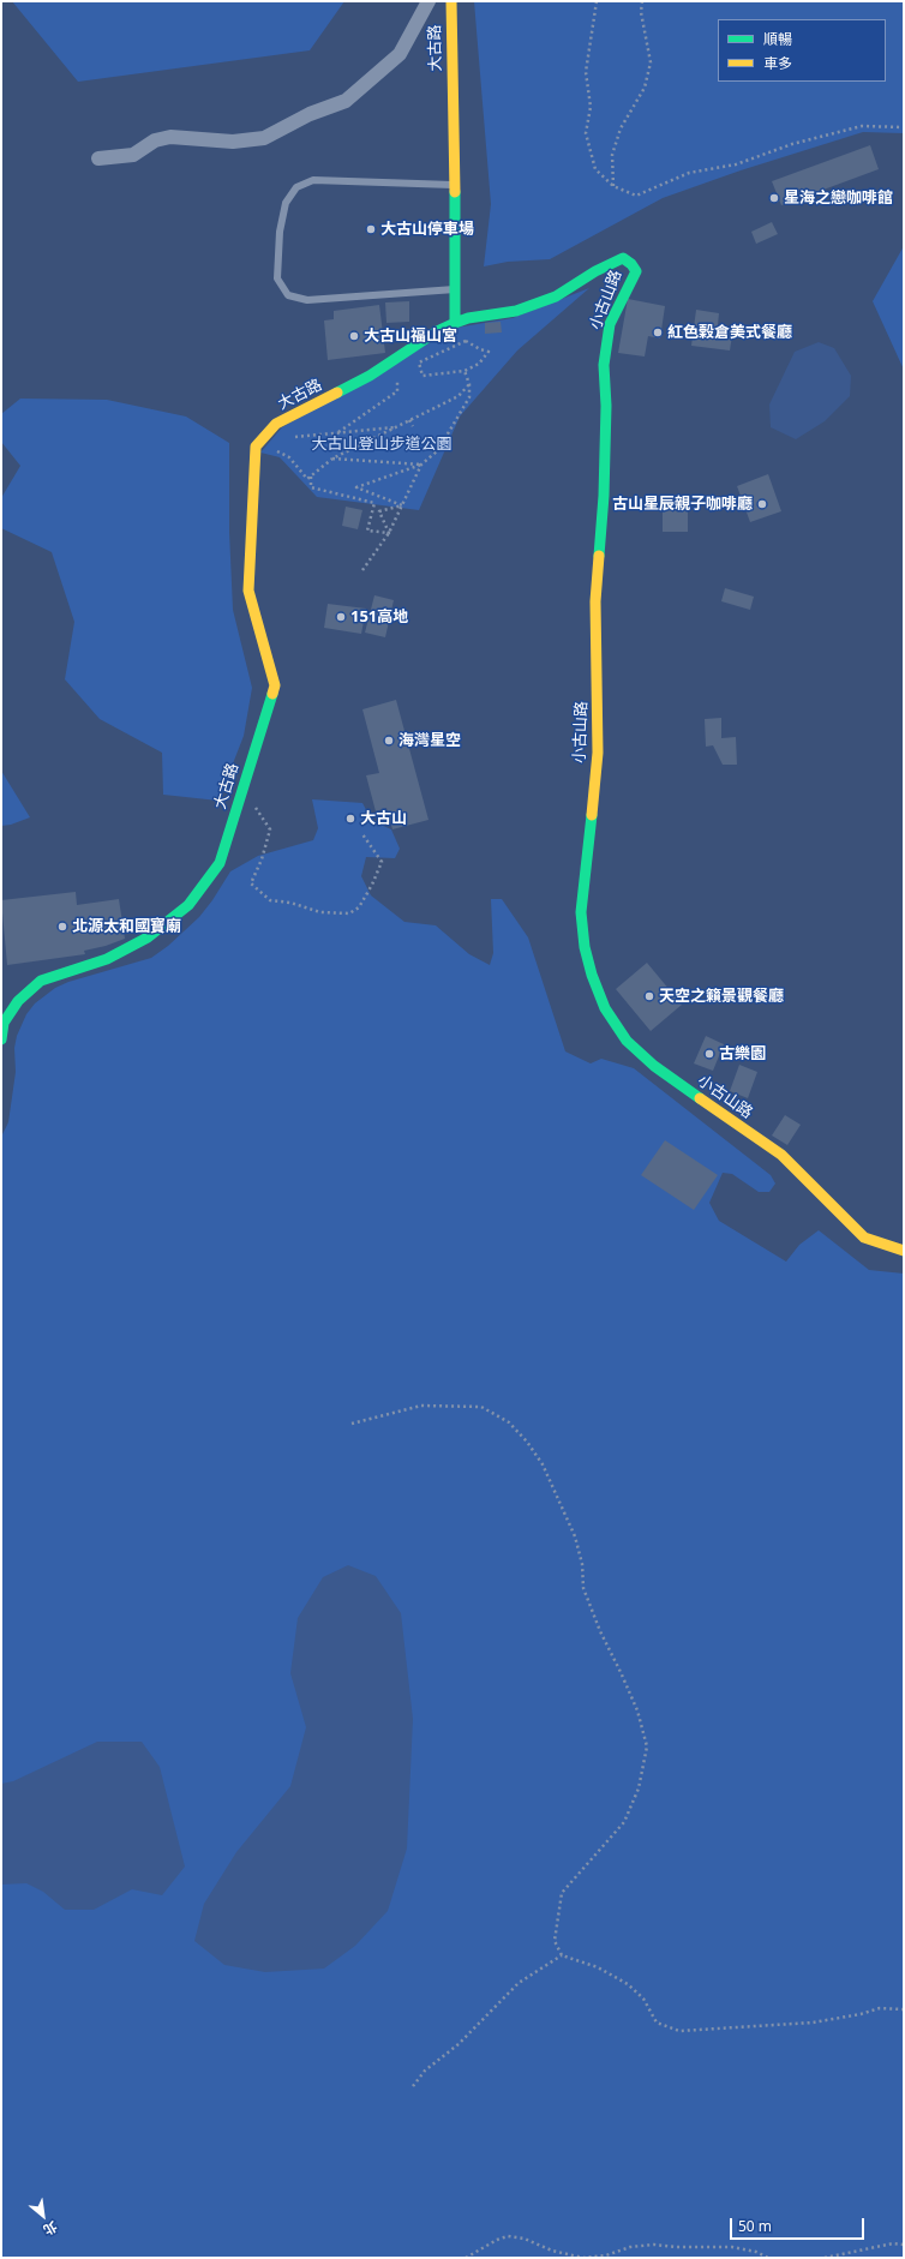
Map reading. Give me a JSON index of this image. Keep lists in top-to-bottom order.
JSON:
{
  "streets": {
    "street": ["大古路", "小古山路"]
  },
  "crossings": [
    ["大古路", "小古山路"]
  ],
  "parks": ["大古山登山步道公園"],
  "places": [
    "星海之戀咖啡館",
    "大古山停車場",
    "紅色榖倉美式餐廳",
    "大古山福山宮",
    "古山星辰親子咖啡廳",
    "151高地",
    "海灣星空",
    "大古山",
    "北源太和國寶廟",
    "天空之籟景觀餐廳",
    "古樂園"
  ],
  "legend": ["順暢", "車多"],
  "scale_bar": "50 m",
  "north": "bottom right"
}
